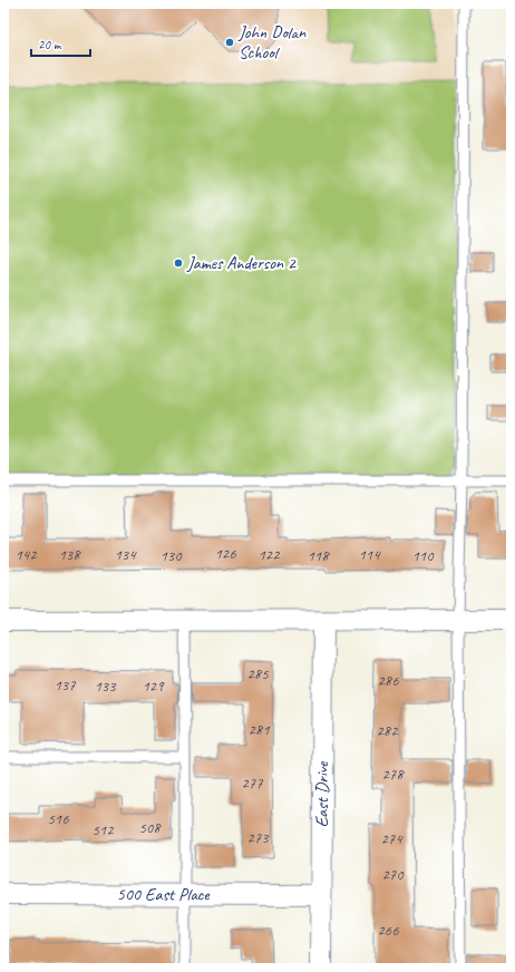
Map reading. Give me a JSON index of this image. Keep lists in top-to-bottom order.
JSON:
{
  "streets": {
    "street": ["East Drive", "500 East Place"]
  },
  "crossings": [
    ["East Drive", "500 East Place"]
  ],
  "places": ["John Dolan School", "James Anderson 2"],
  "house_numbers": [
    "126",
    "142",
    "138",
    "134",
    "122",
    "114",
    "130",
    "118",
    "110",
    "285",
    "286",
    "137",
    "133",
    "129",
    "281",
    "282",
    "278",
    "277",
    "516",
    "508",
    "512",
    "273",
    "274",
    "270",
    "266"
  ],
  "scale_bar": "20 m"
}
